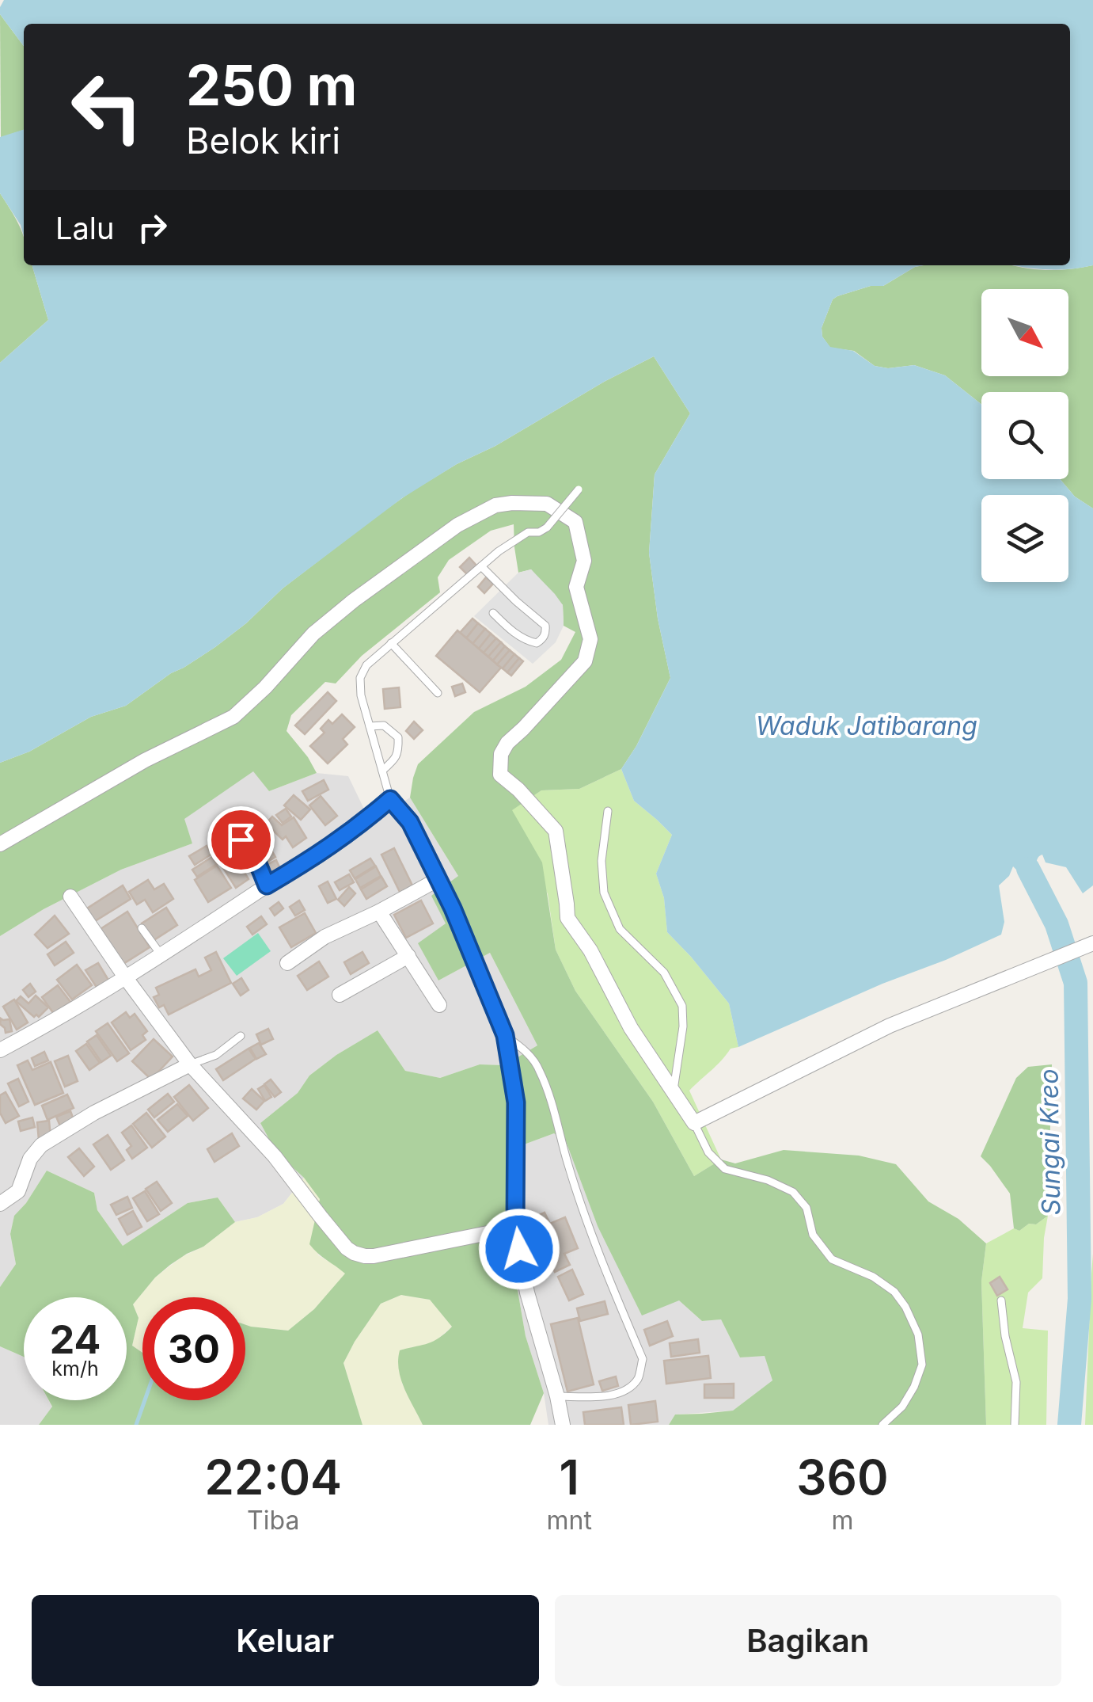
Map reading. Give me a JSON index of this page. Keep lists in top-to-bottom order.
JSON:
{
  "water": ["Waduk Jatibarang", "Sungai Kreo"],
  "north": "bottom right",
  "page": {
    "turn": ["250 m", "Belok kiri"],
    "then": "Lalu",
    "speed": "24 km/h",
    "limit": "30",
    "eta": [
      "22:04",
      "Tiba",
      "1",
      "mnt",
      "360",
      "m"
    ],
    "buttons": ["Keluar", "Bagikan"]
  }
}
